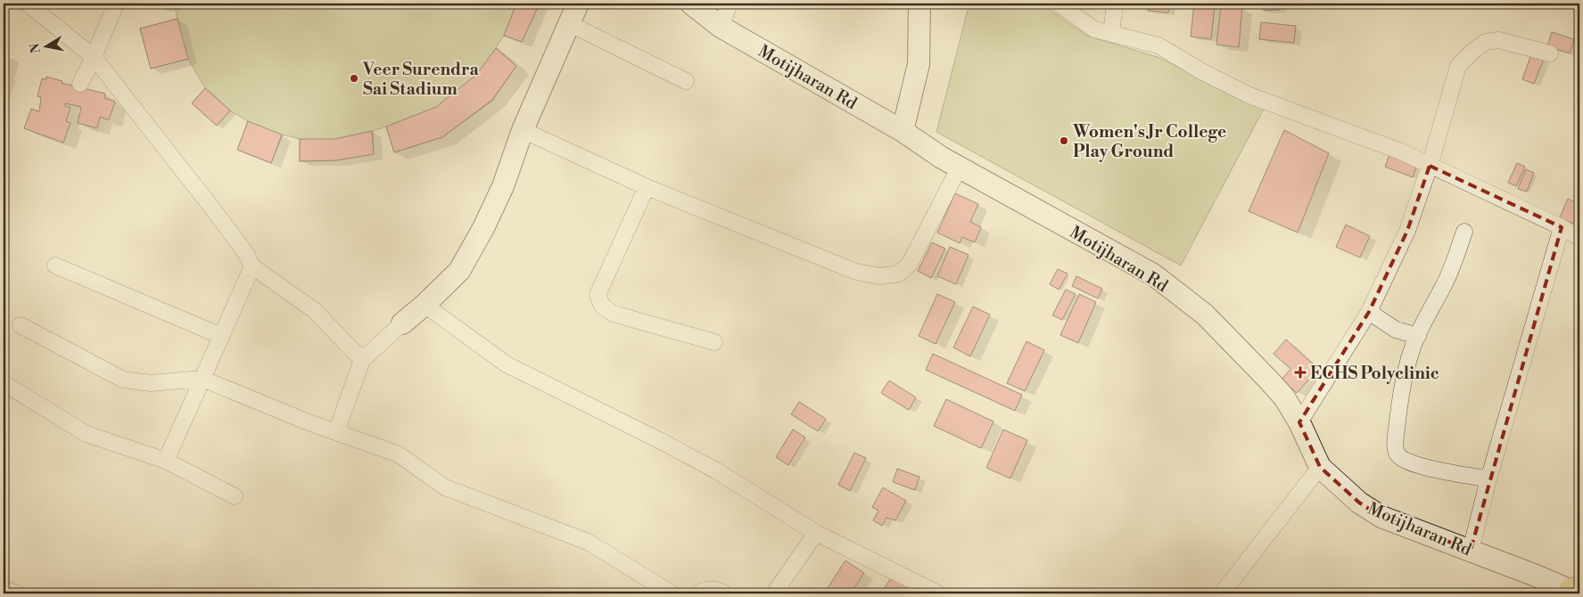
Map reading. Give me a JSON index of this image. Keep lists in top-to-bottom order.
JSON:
{
  "streets": {
    "main road": ["Motijharan Rd"]
  },
  "places": {
    "other": ["Veer Surendra Sai Stadium", "Women's Jr College Play Ground"],
    "health": ["ECHS Polyclinic"]
  },
  "north": "left"
}
